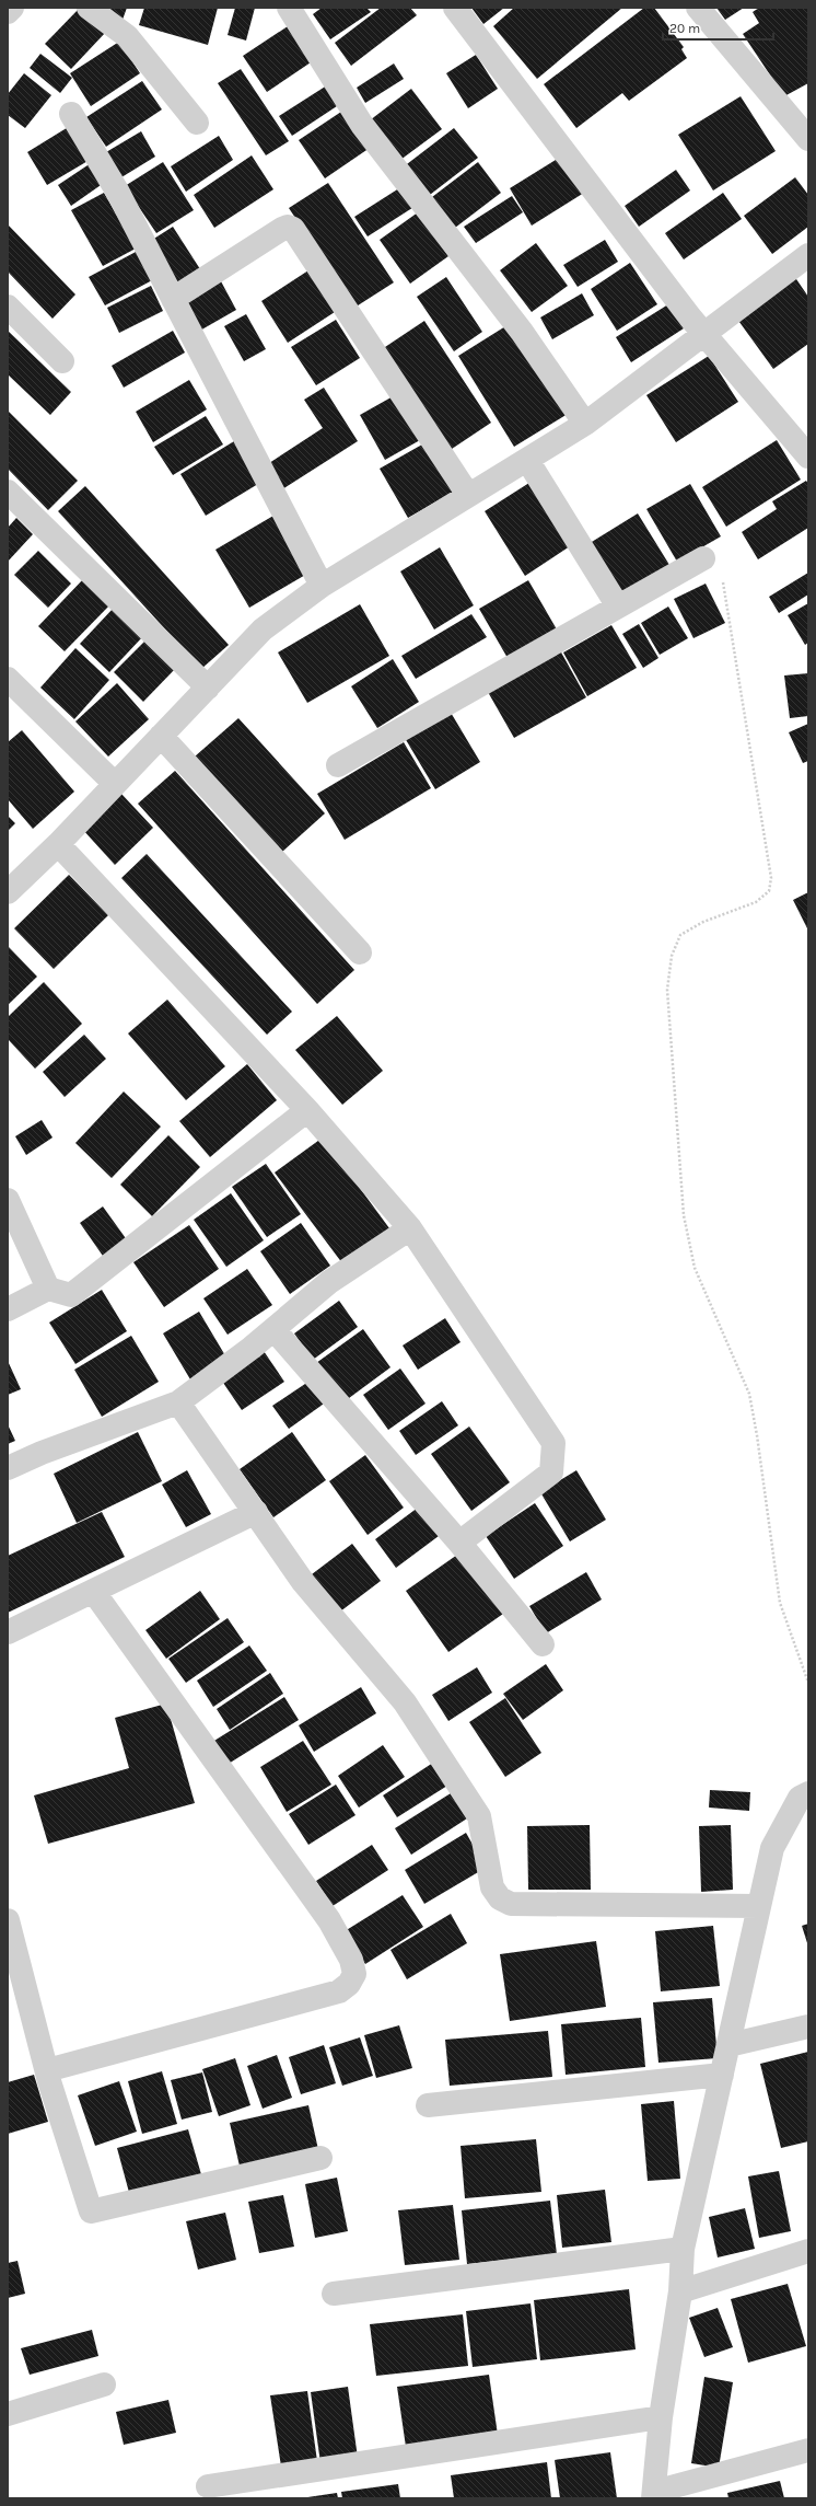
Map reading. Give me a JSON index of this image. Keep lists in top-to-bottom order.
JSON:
{
  "scale_bar": "20 m"
}
